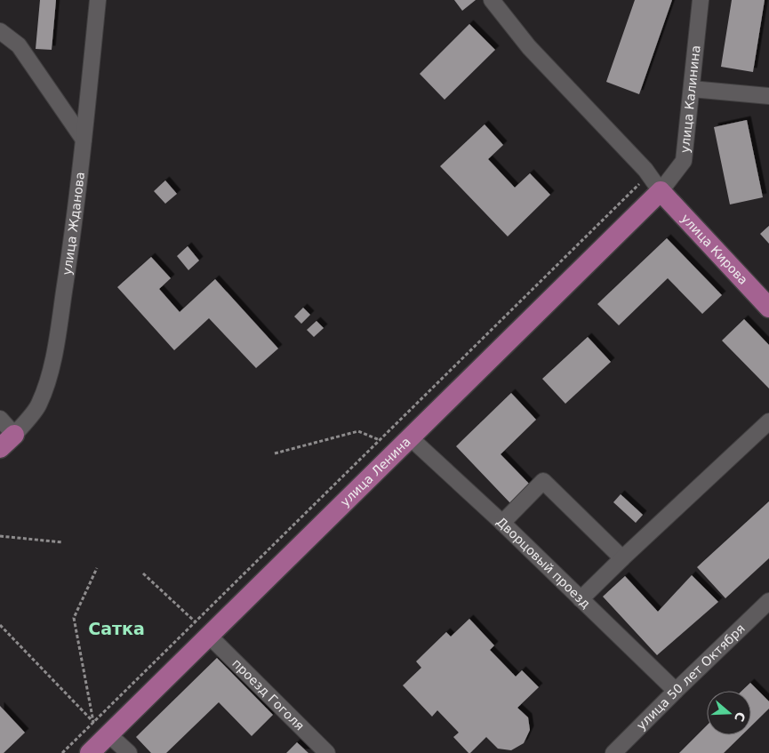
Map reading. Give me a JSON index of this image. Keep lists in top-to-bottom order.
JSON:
{
  "streets": {
    "main road": ["улица Кирова", "улица Ленина"],
    "street": [
      "улица Калинина",
      "улица Жданова",
      "Дворцовый проезд",
      "улица 50 лет Октября",
      "проезд Гоголя"
    ]
  },
  "crossings": [
    ["улица Калинина", "улица Кирова"],
    ["улица Калинина", "улица Ленина"],
    ["улица Кирова", "улица Ленина"],
    ["улица Ленина", "Дворцовый проезд"],
    ["улица Ленина", "проезд Гоголя"],
    ["Дворцовый проезд", "улица 50 лет Октября"]
  ],
  "districts": ["Сатка"],
  "north": "right"
}
